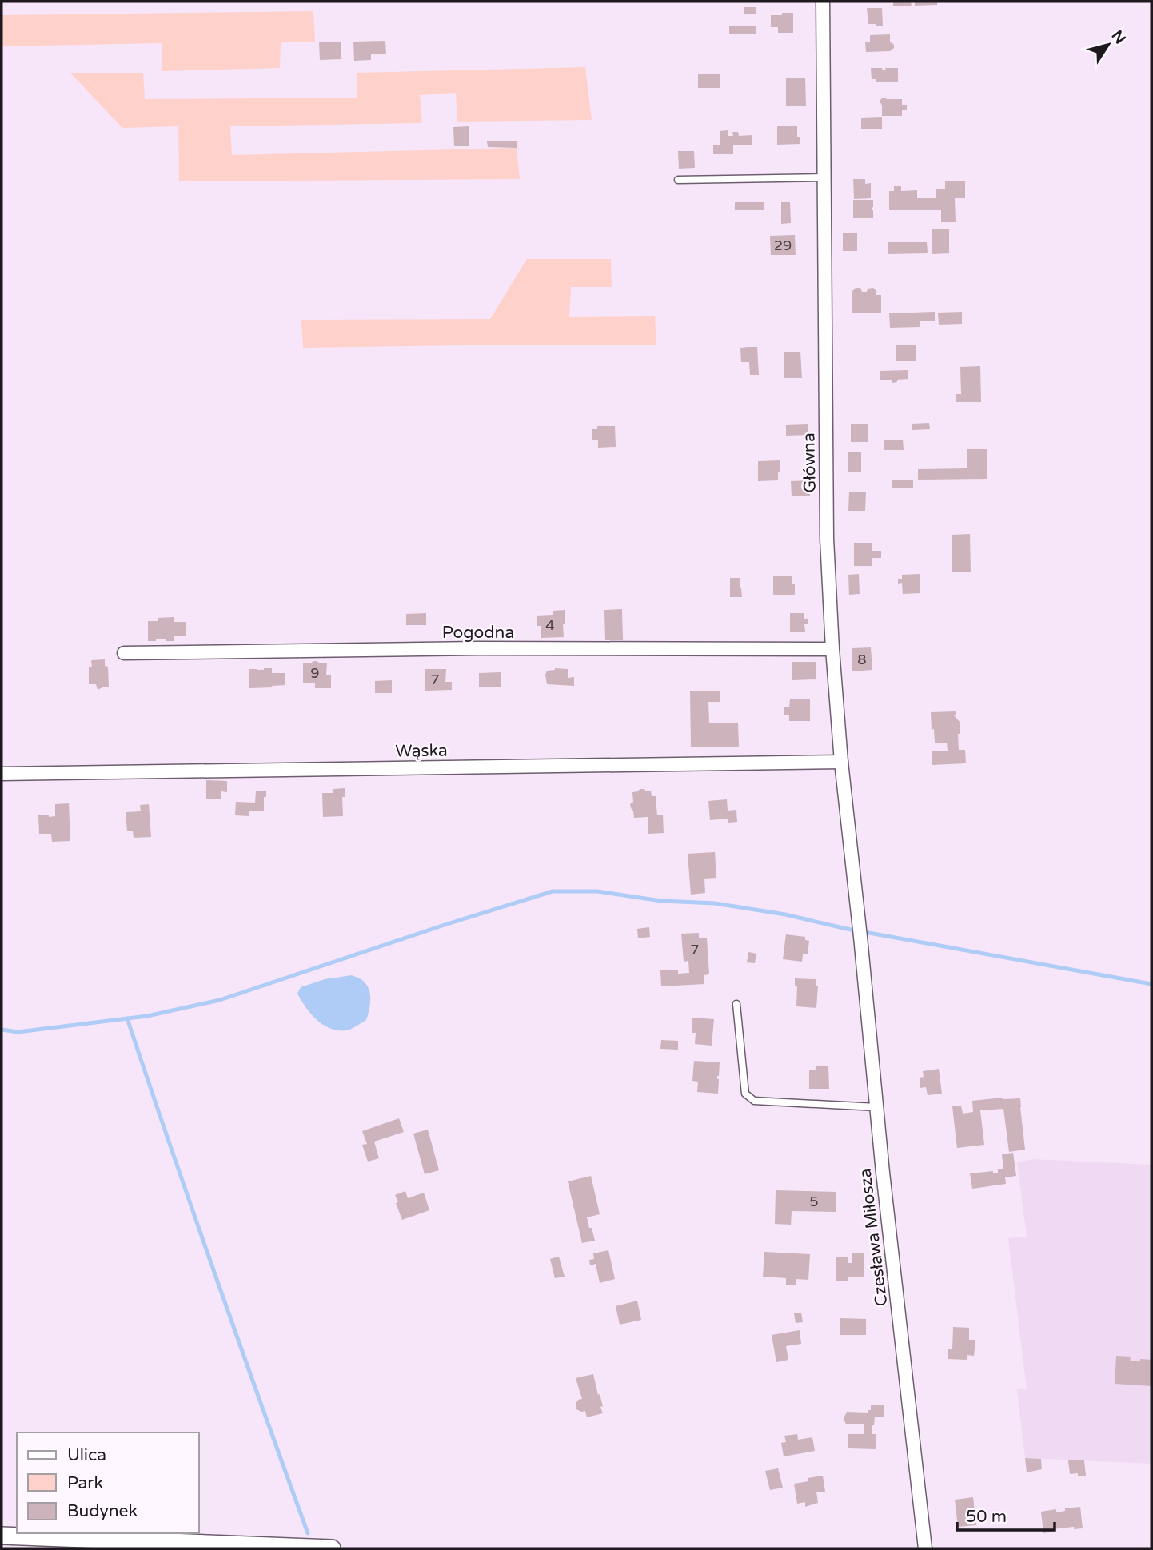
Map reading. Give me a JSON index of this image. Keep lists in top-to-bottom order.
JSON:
{
  "streets": {
    "street": [
      "Główna",
      "Pogodna",
      "Wąska",
      "Czesława Miłosza"
    ]
  },
  "crossings": [
    ["Główna", "Pogodna"],
    ["Główna", "Wąska"],
    ["Główna", "Czesława Miłosza"]
  ],
  "house_numbers": [
    "29",
    "4",
    "8",
    "9",
    "7",
    "7",
    "5"
  ],
  "legend": ["Ulica", "Park", "Budynek"],
  "scale_bar": "50 m",
  "north": "top right"
}
